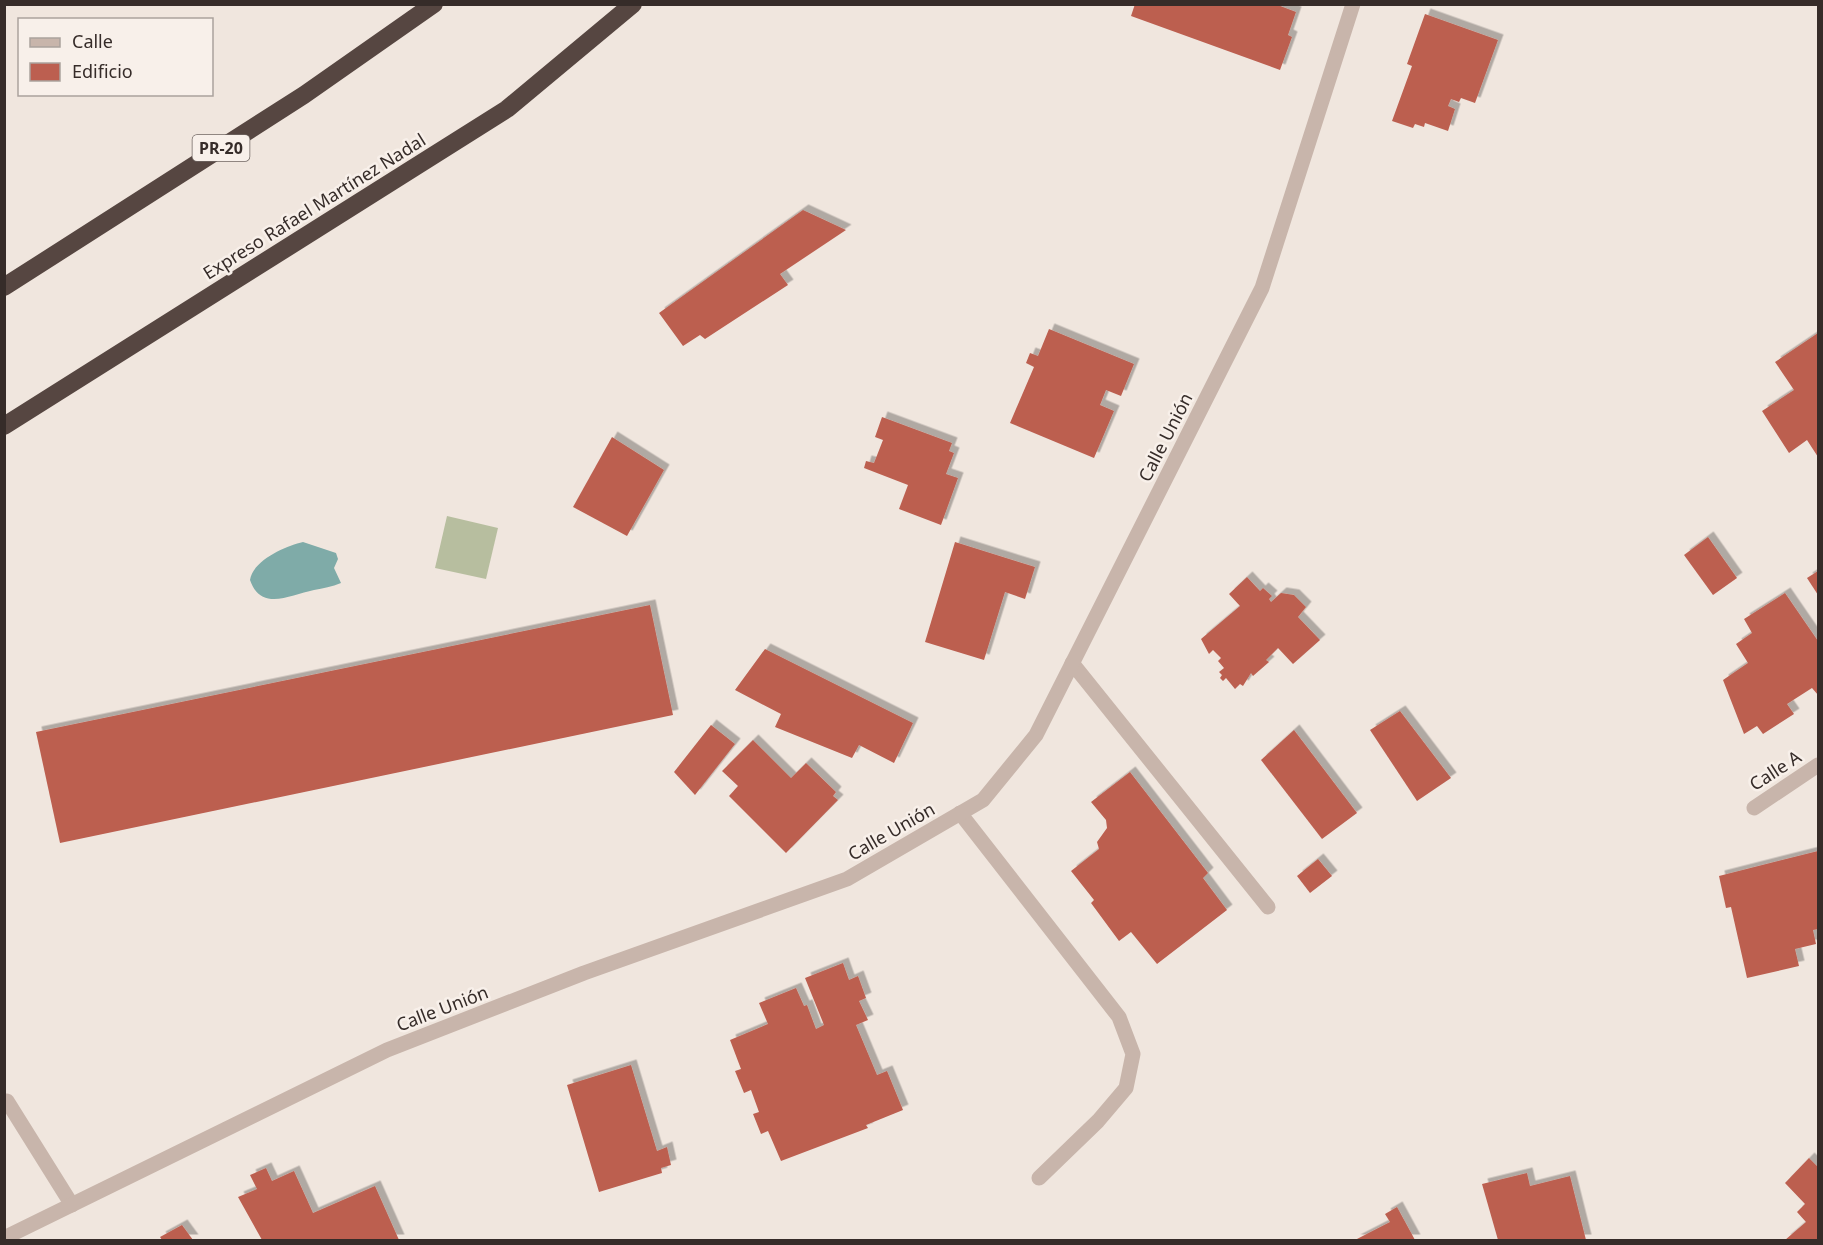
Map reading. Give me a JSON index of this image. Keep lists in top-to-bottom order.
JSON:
{
  "streets": {
    "highway": ["PR-20", "Expreso Rafael Martínez Nadal"],
    "street": ["Calle Unión", "Calle A"]
  },
  "legend": ["Calle", "Edificio"]
}
